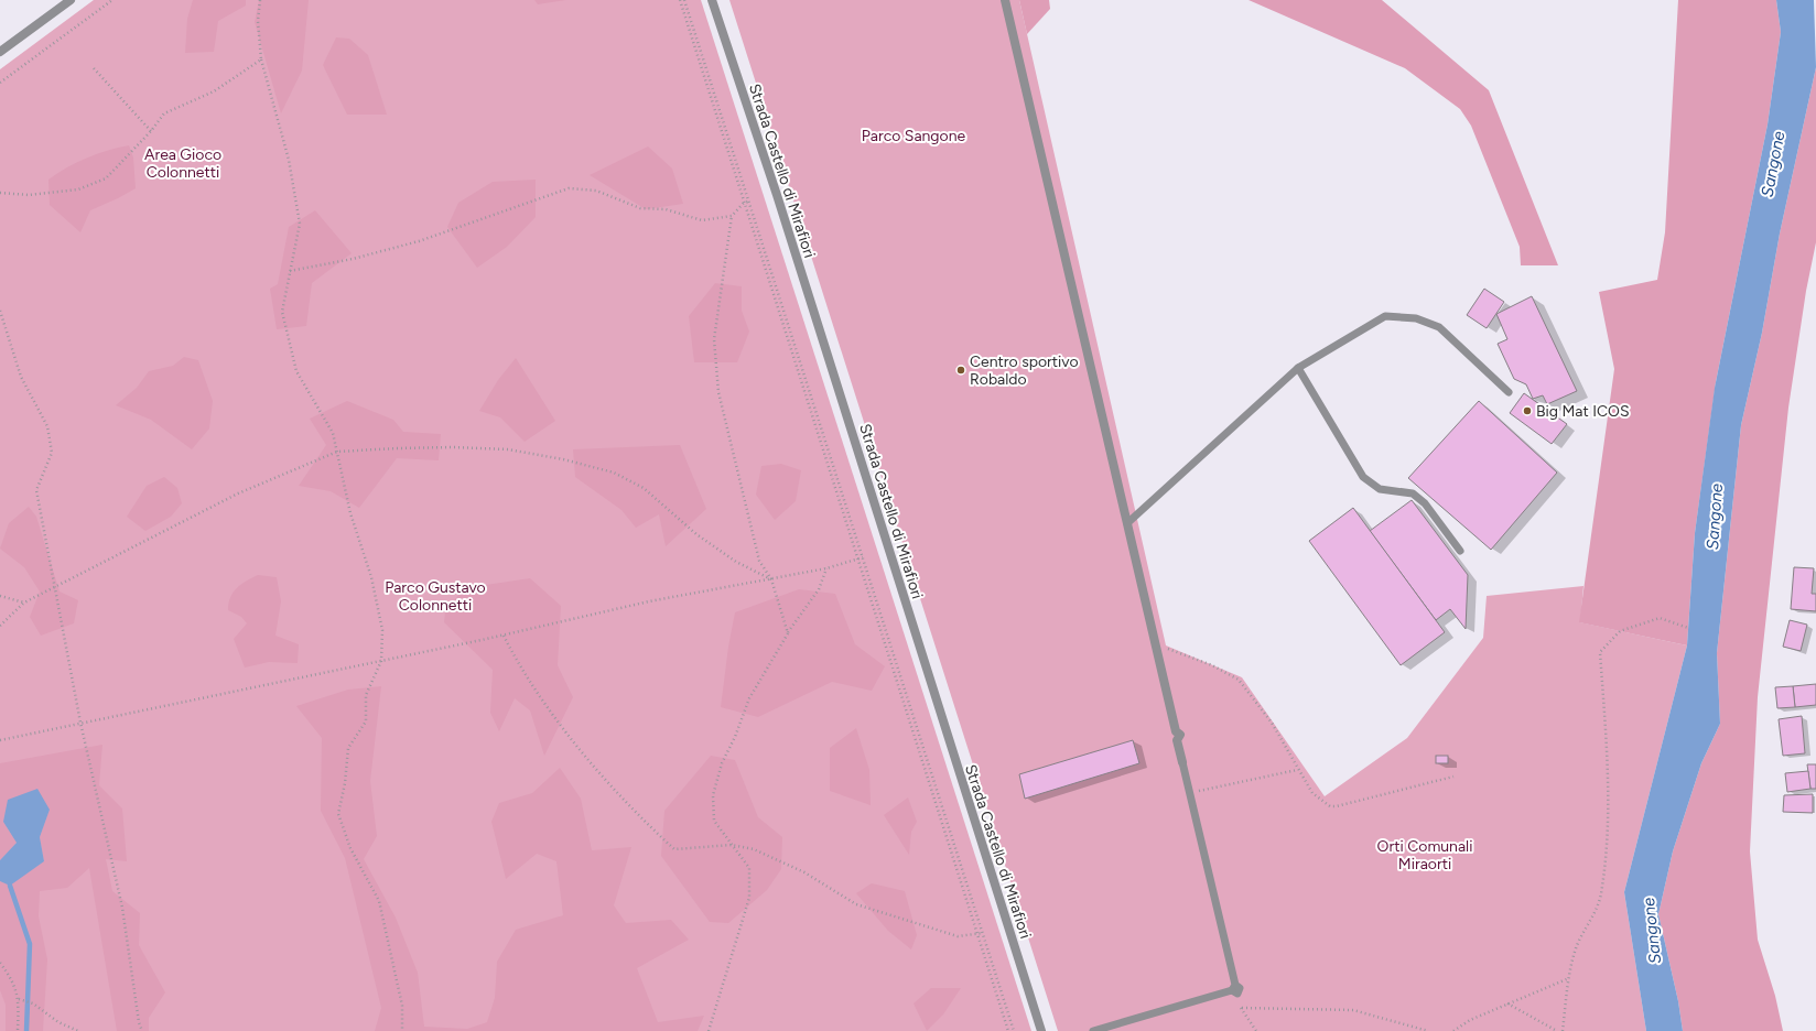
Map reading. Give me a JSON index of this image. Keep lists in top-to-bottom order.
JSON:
{
  "streets": {
    "street": ["Strada Castello di Mirafiori"]
  },
  "water": ["Sangone"],
  "parks": [
    "Parco Sangone",
    "Area Gioco Colonnetti",
    "Parco Gustavo Colonnetti",
    "Orti Comunali Miraorti"
  ],
  "places": ["Centro sportivo Robaldo", "Big Mat ICOS"]
}
